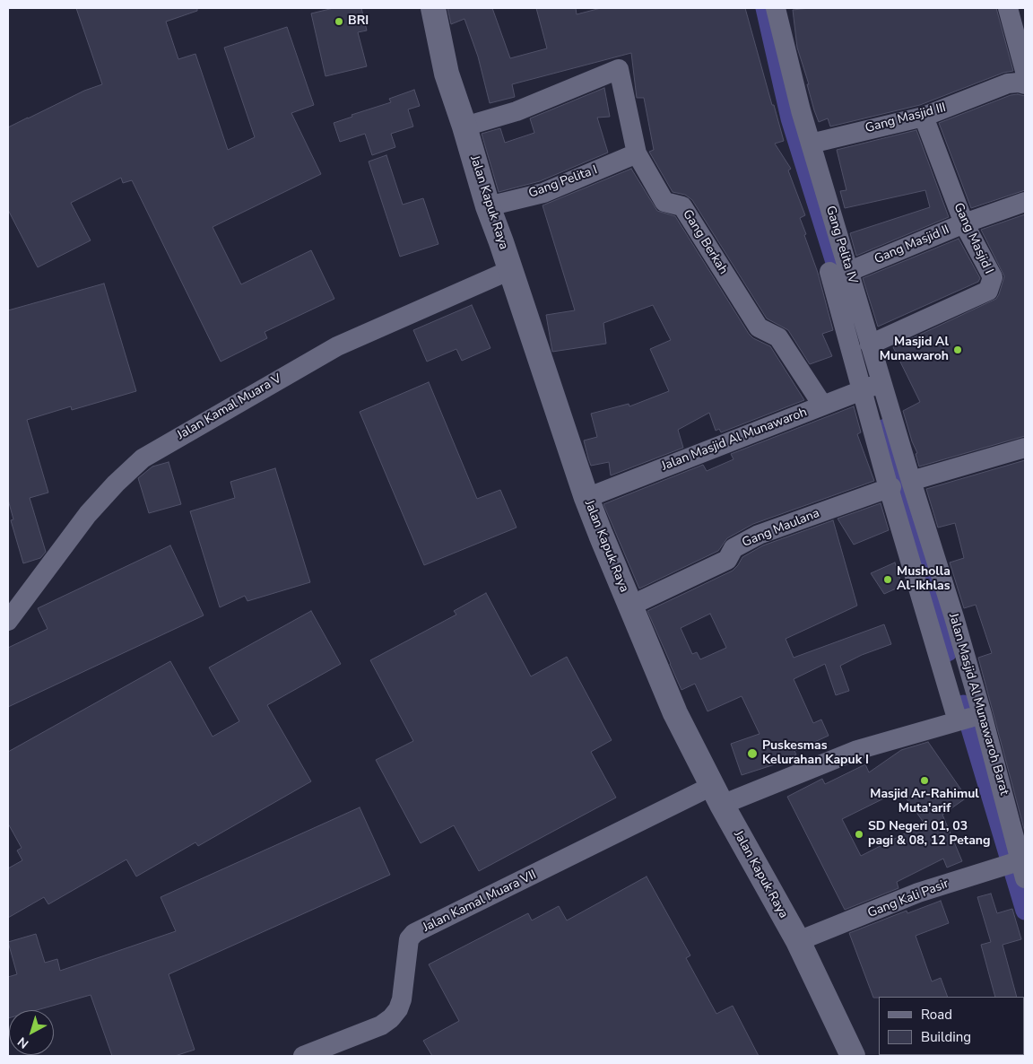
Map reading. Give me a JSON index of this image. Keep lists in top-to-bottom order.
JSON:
{
  "streets": {
    "main road": ["Jalan Kapuk Raya"],
    "street": [
      "Gang Masjid III",
      "Gang Pelita I",
      "Gang Masjid I",
      "Gang Berkah",
      "Gang Pelita IV",
      "Gang Masjid II",
      "Jalan Kamal Muara V",
      "Jalan Masjid Al Munawaroh",
      "Gang Maulana",
      "Jalan Masjid Al Munawaroh Barat",
      "Gang Kali Pasir",
      "Jalan Kamal Muara VII"
    ]
  },
  "crossings": [
    ["Gang Masjid III", "Gang Masjid I"],
    ["Gang Masjid III", "Gang Pelita IV"],
    ["Gang Pelita I", "Jalan Kapuk Raya"],
    ["Gang Pelita I", "Gang Berkah"],
    ["Jalan Kapuk Raya", "Gang Berkah"],
    ["Jalan Kapuk Raya", "Jalan Kamal Muara V"],
    ["Jalan Kapuk Raya", "Jalan Masjid Al Munawaroh"],
    ["Jalan Kapuk Raya", "Gang Maulana"],
    ["Jalan Kapuk Raya", "Gang Kali Pasir"],
    ["Jalan Kapuk Raya", "Jalan Kamal Muara VII"],
    ["Gang Masjid I", "Gang Pelita IV"],
    ["Gang Masjid I", "Gang Masjid II"],
    ["Gang Berkah", "Jalan Masjid Al Munawaroh"],
    ["Gang Pelita IV", "Gang Masjid II"],
    ["Gang Pelita IV", "Jalan Masjid Al Munawaroh"],
    ["Gang Pelita IV", "Jalan Masjid Al Munawaroh Barat"],
    ["Jalan Masjid Al Munawaroh Barat", "Gang Kali Pasir"],
    ["Jalan Masjid Al Munawaroh Barat", "Jalan Kamal Muara VII"]
  ],
  "places": [
    "BRI",
    "Masjid Al Munawaroh",
    "Musholla Al-Ikhlas",
    "Puskesmas Kelurahan Kapuk I",
    "Masjid Ar-Rahimul Muta'arif",
    "SD Negeri 01, 03 pagi & 08, 12 Petang"
  ],
  "legend": ["Road", "Building"],
  "north": "bottom left"
}
